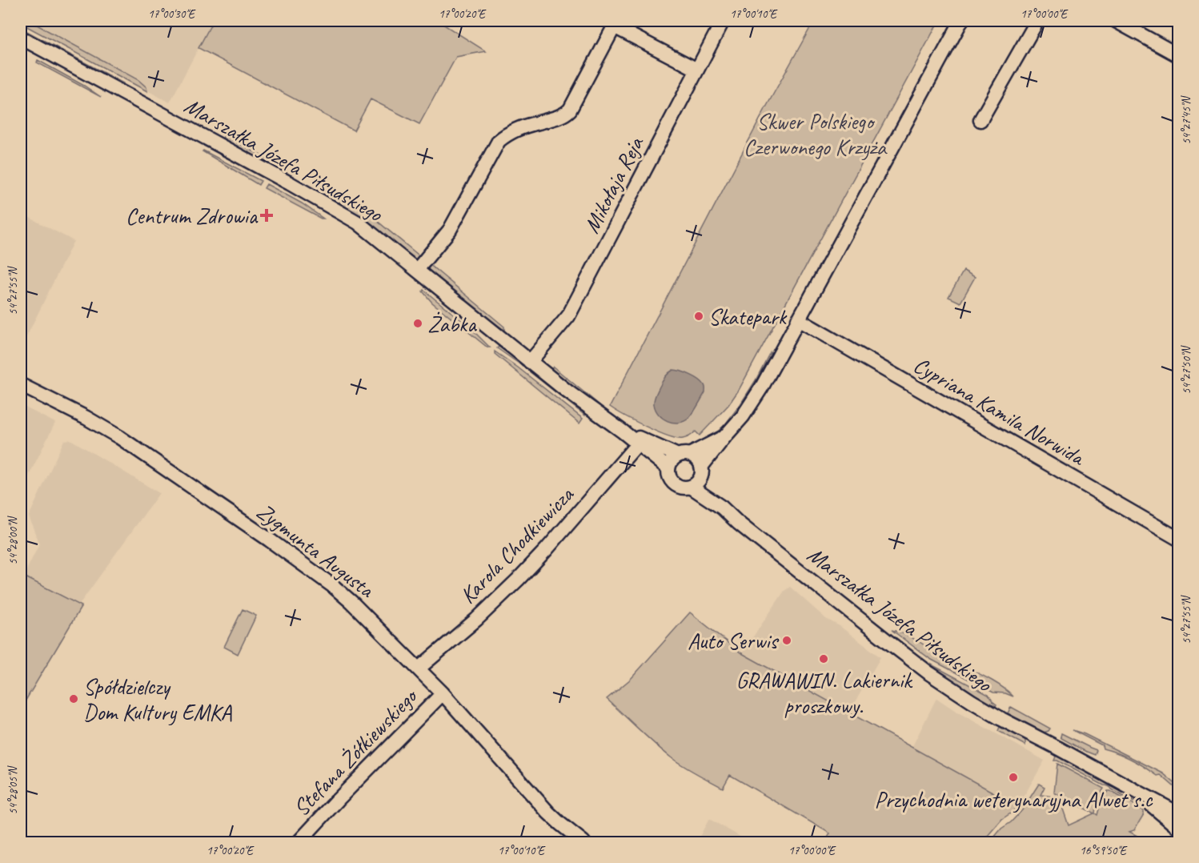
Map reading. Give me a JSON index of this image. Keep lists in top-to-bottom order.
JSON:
{
  "streets": {
    "street": [
      "Marszałka Józefa Piłsudskiego",
      "Mikołaja Reja",
      "Cypriana Kamila Norwida",
      "Karola Chodkiewicza",
      "Zygmunta Augusta",
      "Stefana Żółkiewskiego"
    ]
  },
  "crossings": [
    ["Marszałka Józefa Piłsudskiego", "Mikołaja Reja"],
    ["Marszałka Józefa Piłsudskiego", "Karola Chodkiewicza"],
    ["Karola Chodkiewicza", "Zygmunta Augusta"],
    ["Zygmunta Augusta", "Stefana Żółkiewskiego"]
  ],
  "parks": ["Skwer Polskiego Czerwonego Krzyża"],
  "places": {
    "health": ["Centrum Zdrowia"],
    "other": [
      "Skatepark",
      "Żabka",
      "Auto Serwis",
      "GRAWAWIN. Lakiernik proszkowy.",
      "Spółdzielczy Dom Kultury EMKA",
      "Przychodnia weterynaryjna Alwet s.c"
    ]
  },
  "coordinates": [
    "17°00'30\"E",
    "17°00'20\"E",
    "17°00'10\"E",
    "17°00'00\"E",
    "54°27'45\"N",
    "54°27'55\"N",
    "54°27'50\"N",
    "54°28'00\"N",
    "54°28'05\"N",
    "16°59'50\"E"
  ]
}
